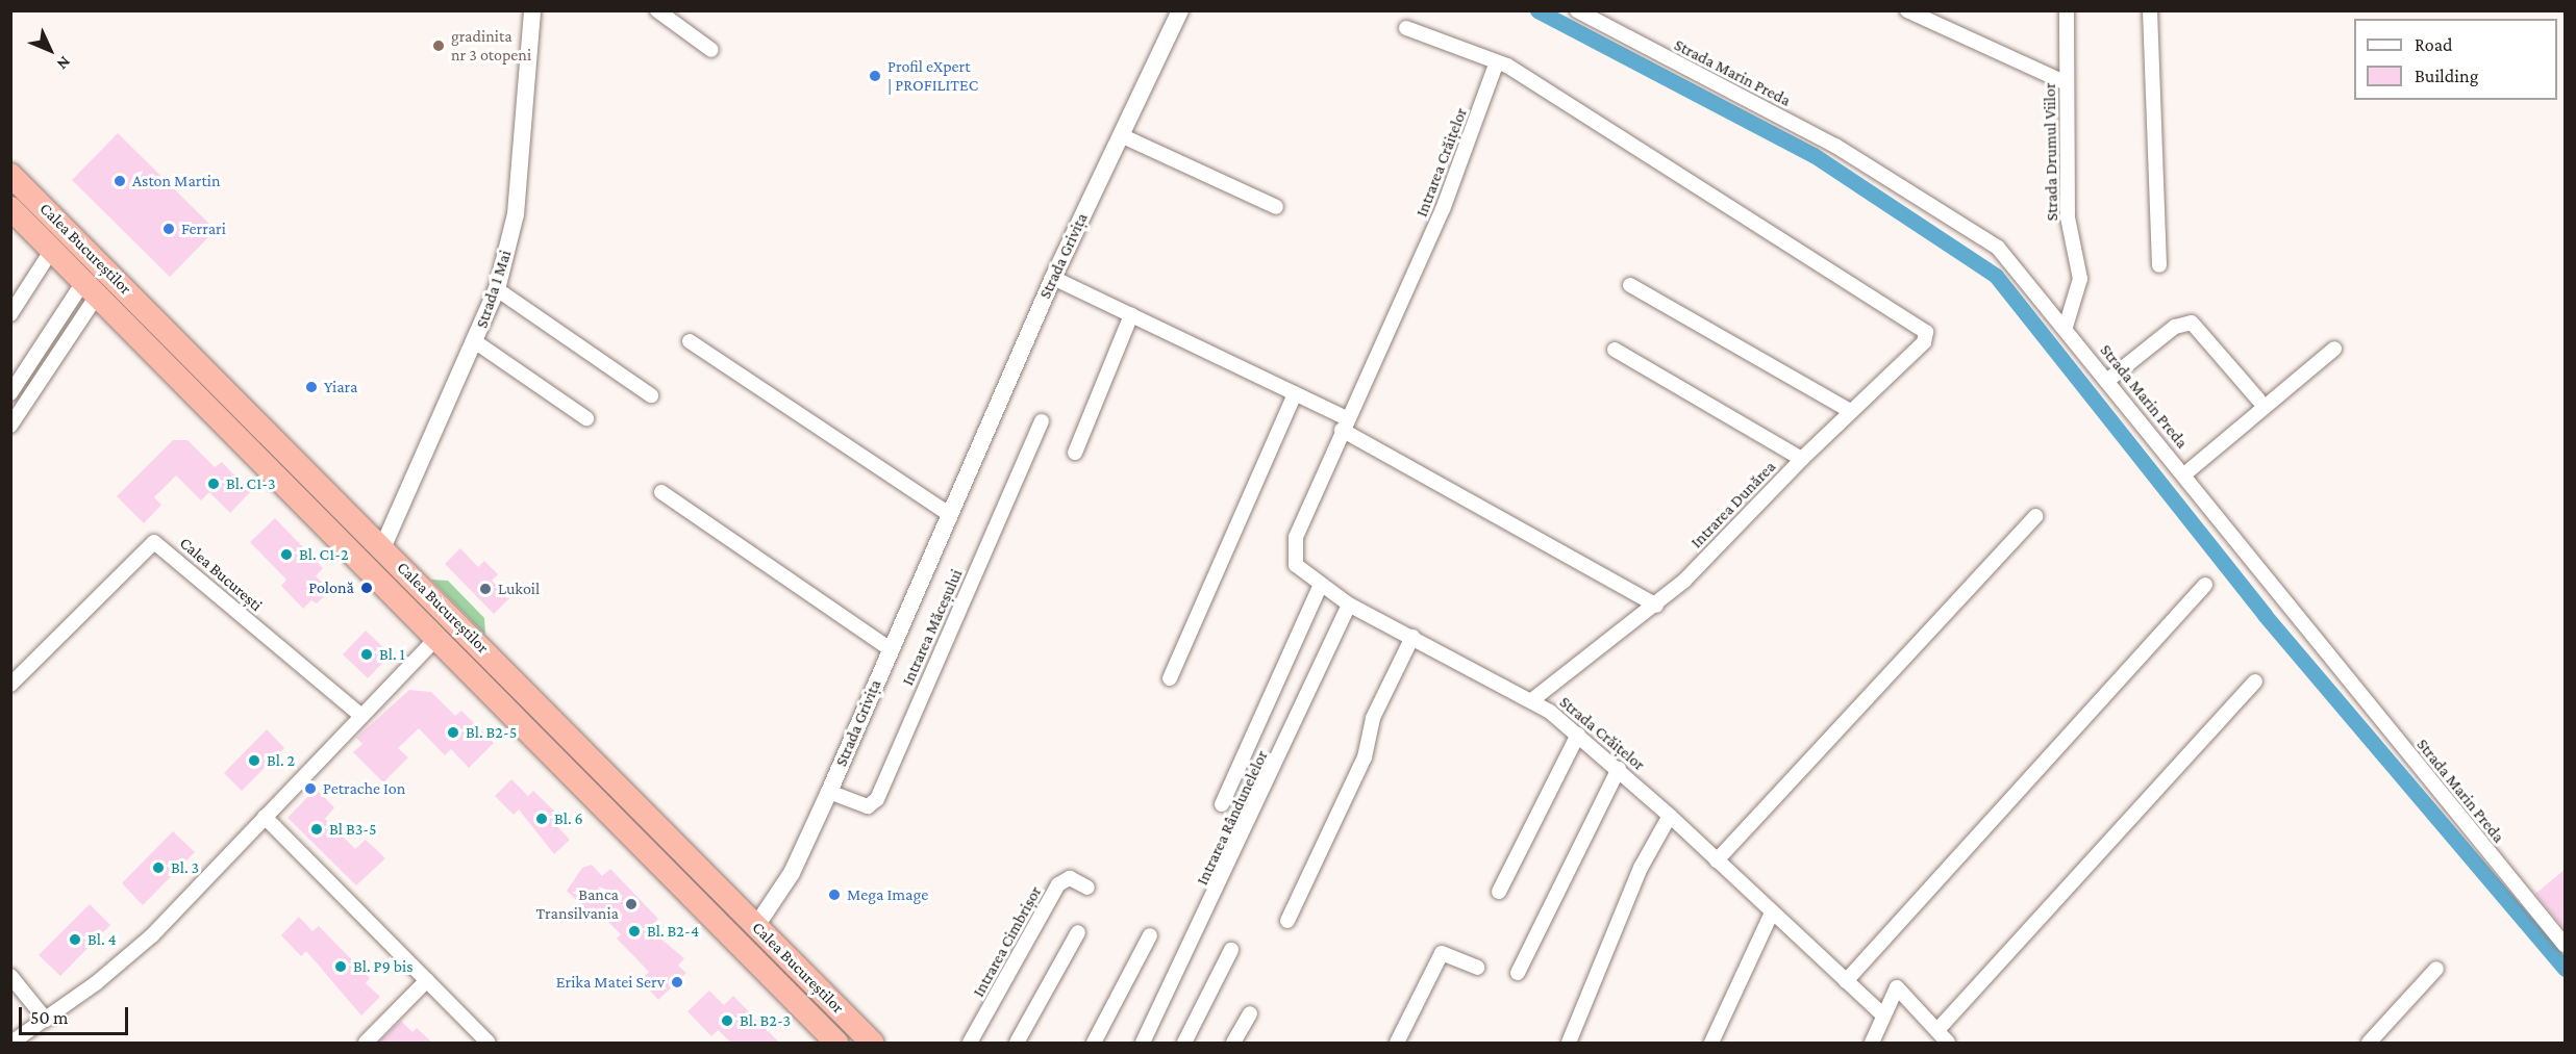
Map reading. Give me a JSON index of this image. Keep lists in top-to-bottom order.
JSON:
{
  "streets": {
    "highway": ["Calea Bucureștilor"],
    "street": [
      "Strada Marin Preda",
      "Strada Drumul Viilor",
      "Intrarea Crăițelor",
      "Strada Grivița",
      "Strada 1 Mai",
      "Intrarea Dunărea",
      "Calea București",
      "Intrarea Măceșului",
      "Strada Crăițelor",
      "Intrarea Rândunelelor",
      "Intrarea Cimbrișor"
    ]
  },
  "crossings": [
    ["Strada Marin Preda", "Strada Drumul Viilor"],
    ["Intrarea Crăițelor", "Intrarea Dunărea"],
    ["Intrarea Crăițelor", "Strada Crăițelor"],
    ["Calea Bucureștilor", "Strada Grivița"],
    ["Calea Bucureștilor", "Strada 1 Mai"],
    ["Strada Grivița", "Intrarea Măceșului"],
    ["Intrarea Dunărea", "Strada Crăițelor"],
    ["Strada Crăițelor", "Intrarea Rândunelelor"]
  ],
  "places": [
    "gradinita nr 3 otopeni",
    "Profil eXpert | PROFILITEC",
    "Aston Martin",
    "Ferrari",
    "Yiara",
    "Bl. C1-3",
    "Bl. C1-2",
    "Polonă",
    "Lukoil",
    "Bl. 1",
    "Bl. B2-5",
    "Bl. 2",
    "Petrache Ion",
    "Bl. 6",
    "Bl B3-5",
    "Bl. 3",
    "Mega Image",
    "Banca Transilvania",
    "Bl. B2-4",
    "Bl. 4",
    "Bl. P9 bis",
    "Erika Matei Serv",
    "Bl. B2-3"
  ],
  "legend": ["Road", "Building"],
  "scale_bar": "50 m",
  "north": "bottom right"
}
